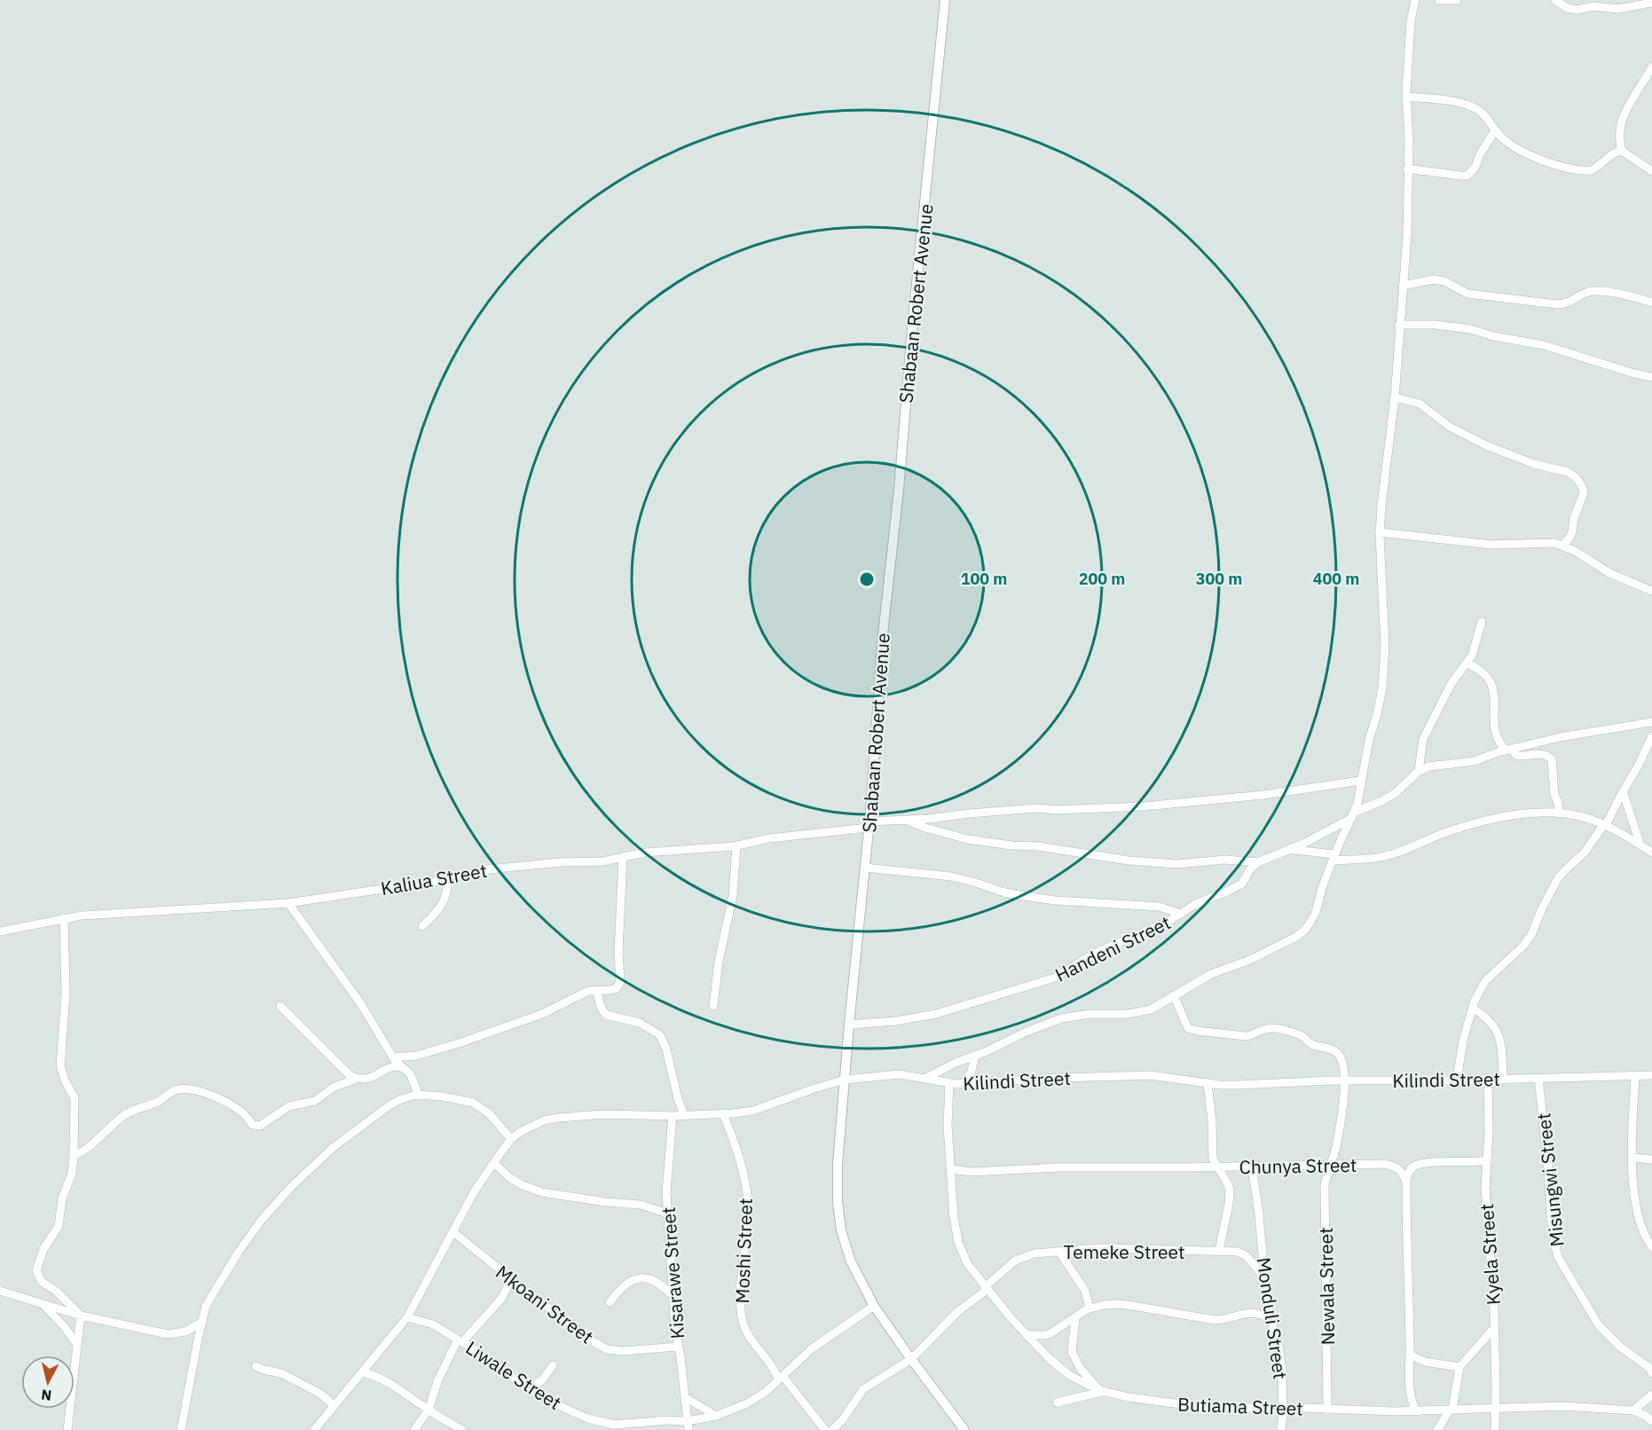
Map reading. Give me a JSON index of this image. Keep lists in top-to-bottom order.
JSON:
{
  "streets": {
    "main road": ["Shabaan Robert Avenue"],
    "street": [
      "Kaliua Street",
      "Handeni Street",
      "Kilindi Street",
      "Chunya Street",
      "Misungwi Street",
      "Moshi Street",
      "Temeke Street",
      "Kyela Street",
      "Kisarawe Street",
      "Newala Street",
      "Mkoani Street",
      "Monduli Street",
      "Liwale Street",
      "Butiama Street"
    ]
  },
  "crossings": [
    ["Shabaan Robert Avenue", "Kaliua Street"],
    ["Shabaan Robert Avenue", "Handeni Street"],
    ["Shabaan Robert Avenue", "Kilindi Street"],
    ["Shabaan Robert Avenue", "Temeke Street"],
    ["Kilindi Street", "Misungwi Street"],
    ["Kilindi Street", "Moshi Street"],
    ["Kilindi Street", "Kyela Street"],
    ["Kilindi Street", "Kisarawe Street"],
    ["Kilindi Street", "Newala Street"],
    ["Kilindi Street", "Mkoani Street"],
    ["Kilindi Street", "Liwale Street"],
    ["Kilindi Street", "Butiama Street"],
    ["Chunya Street", "Newala Street"],
    ["Chunya Street", "Monduli Street"],
    ["Chunya Street", "Butiama Street"],
    ["Moshi Street", "Temeke Street"],
    ["Temeke Street", "Monduli Street"],
    ["Temeke Street", "Butiama Street"],
    ["Kyela Street", "Butiama Street"],
    ["Kisarawe Street", "Mkoani Street"],
    ["Kisarawe Street", "Liwale Street"],
    ["Newala Street", "Butiama Street"],
    ["Monduli Street", "Butiama Street"]
  ],
  "north": "bottom",
  "rings": [
    "100 m",
    "200 m",
    "300 m",
    "400 m"
  ]
}
